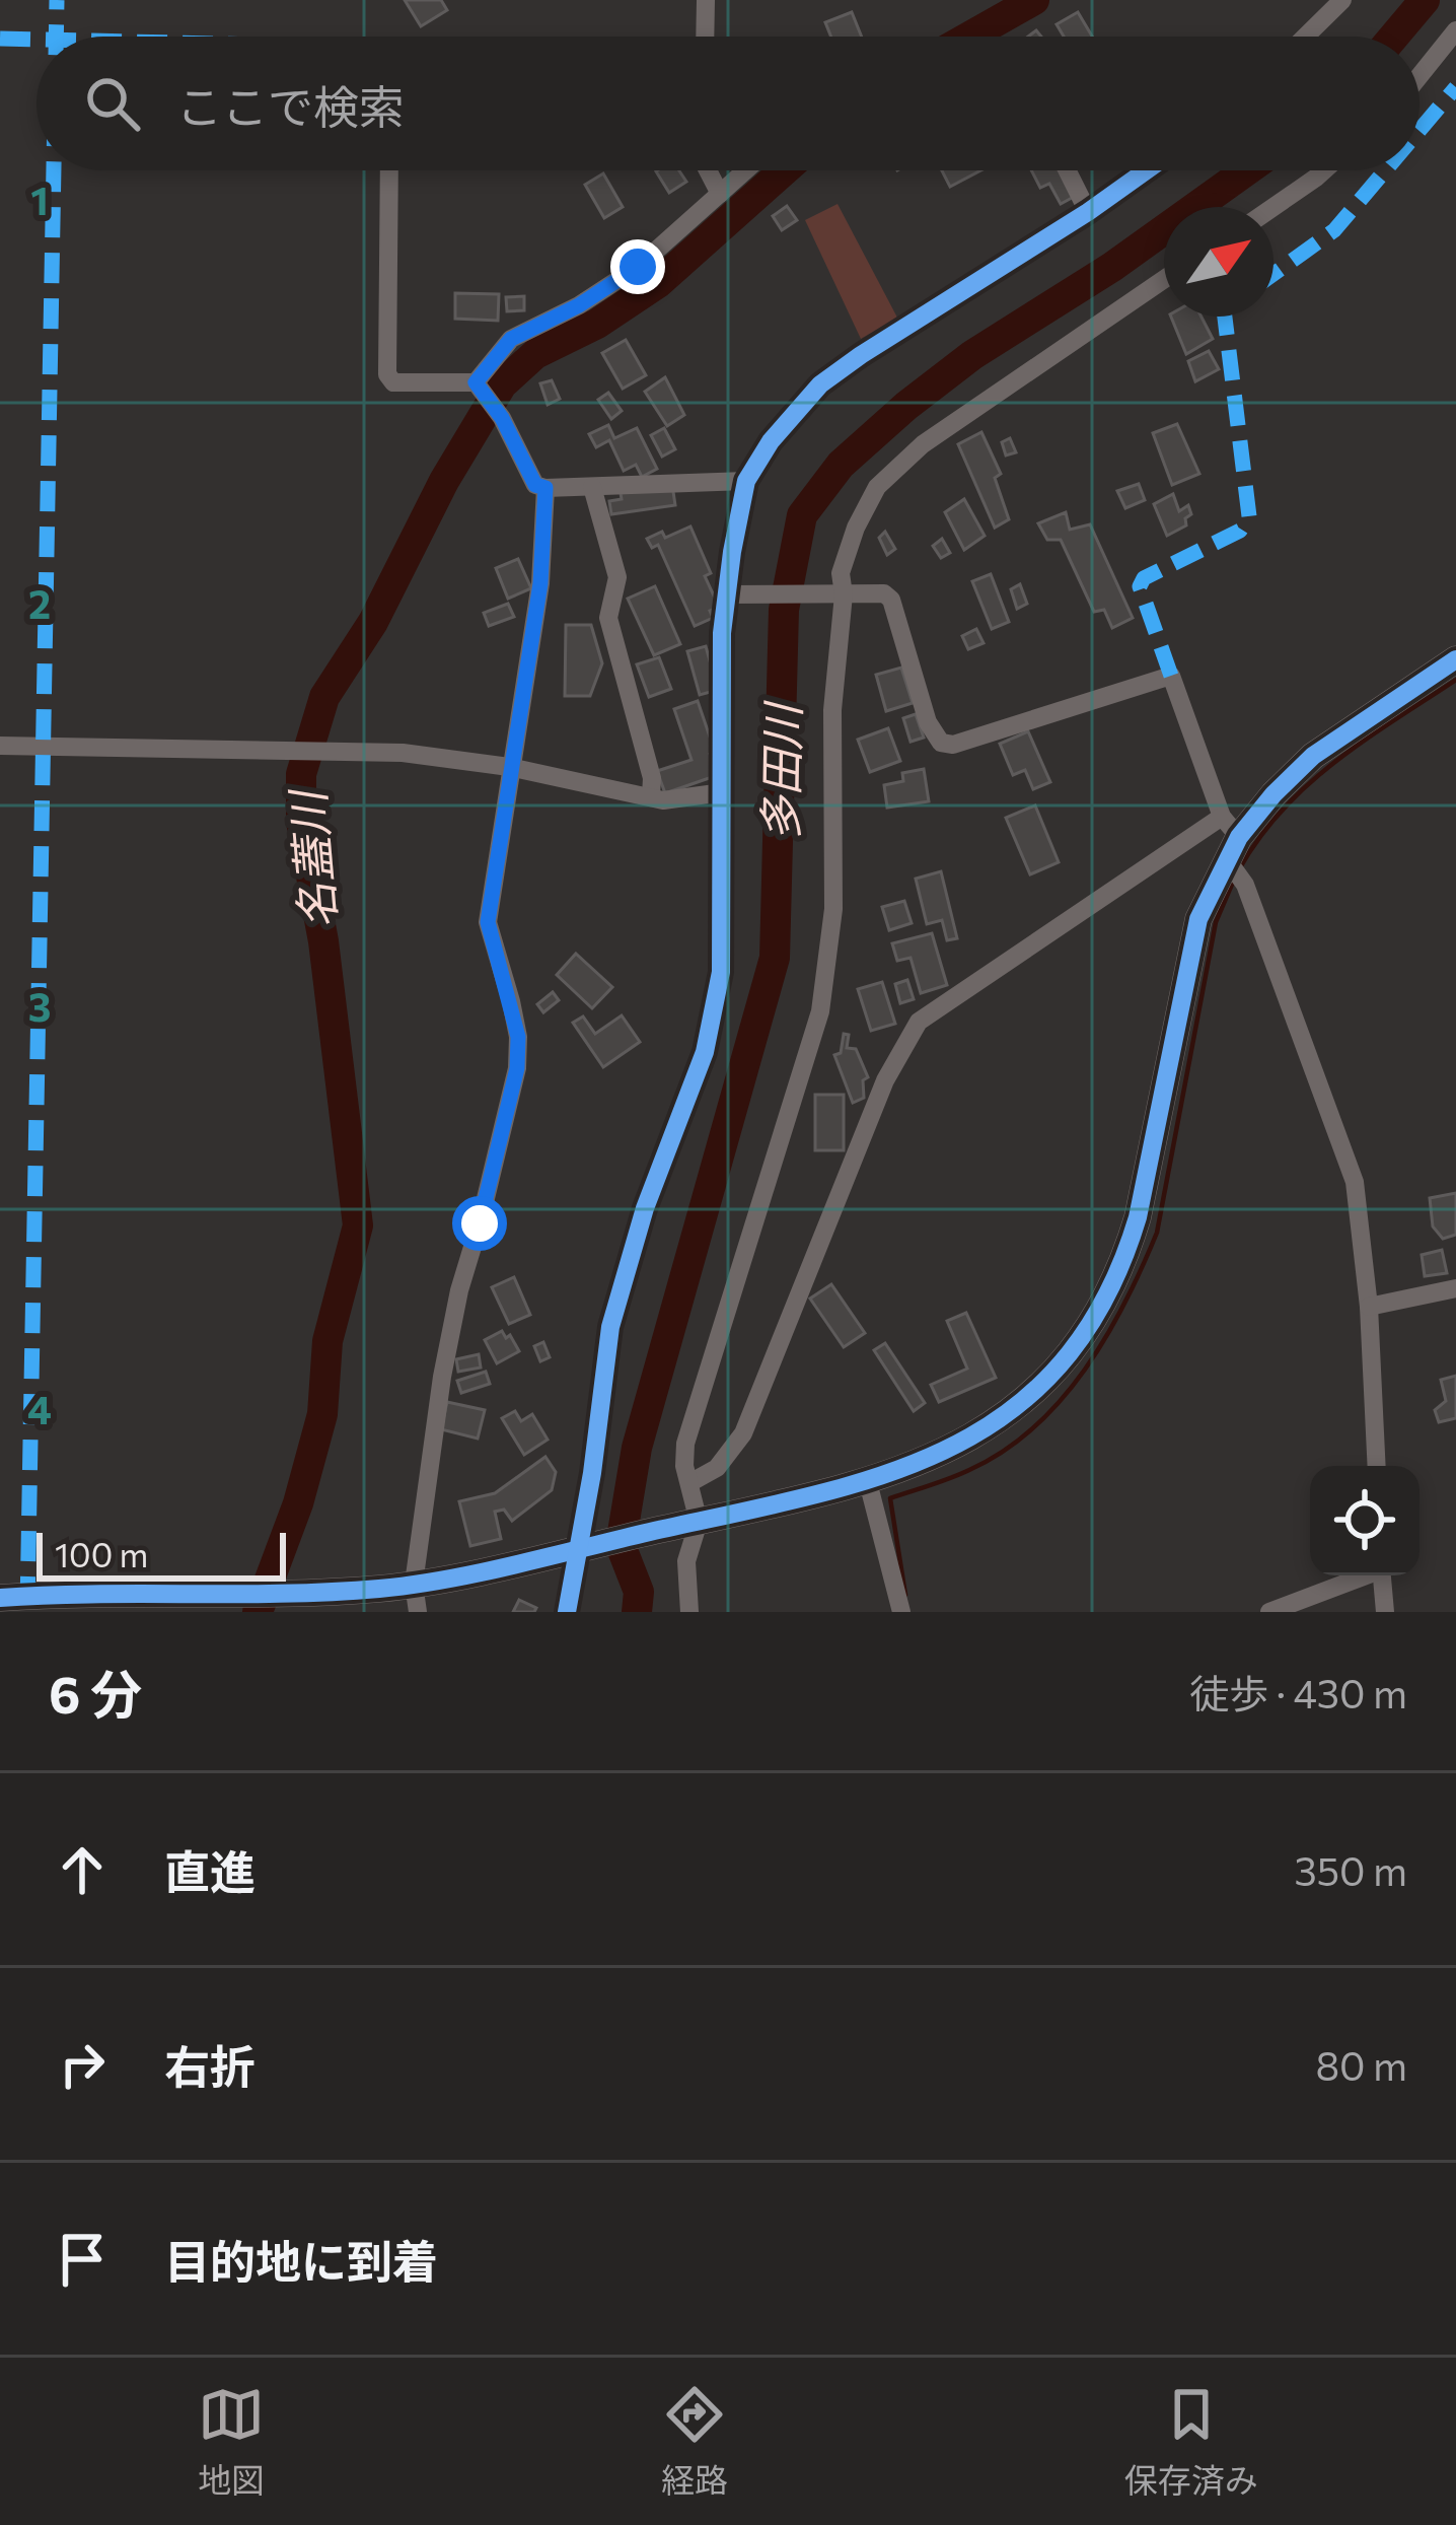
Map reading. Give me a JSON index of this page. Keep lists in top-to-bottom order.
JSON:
{
  "water": ["多田川", "名蓋川"],
  "scale_bar": "100 m",
  "north": "top right",
  "page": {
    "search": "ここで検索",
    "scale": "100 m",
    "heading": ["6 分", "徒歩 · 430 m"],
    "list": [
      ["直進", "350 m"],
      ["右折", "80 m"],
      "目的地に到着"
    ],
    "nav": ["地図", "経路", "保存済み"]
  },
  "grid": {
    "rows": [
      "1",
      "2",
      "3",
      "4"
    ]
  }
}
